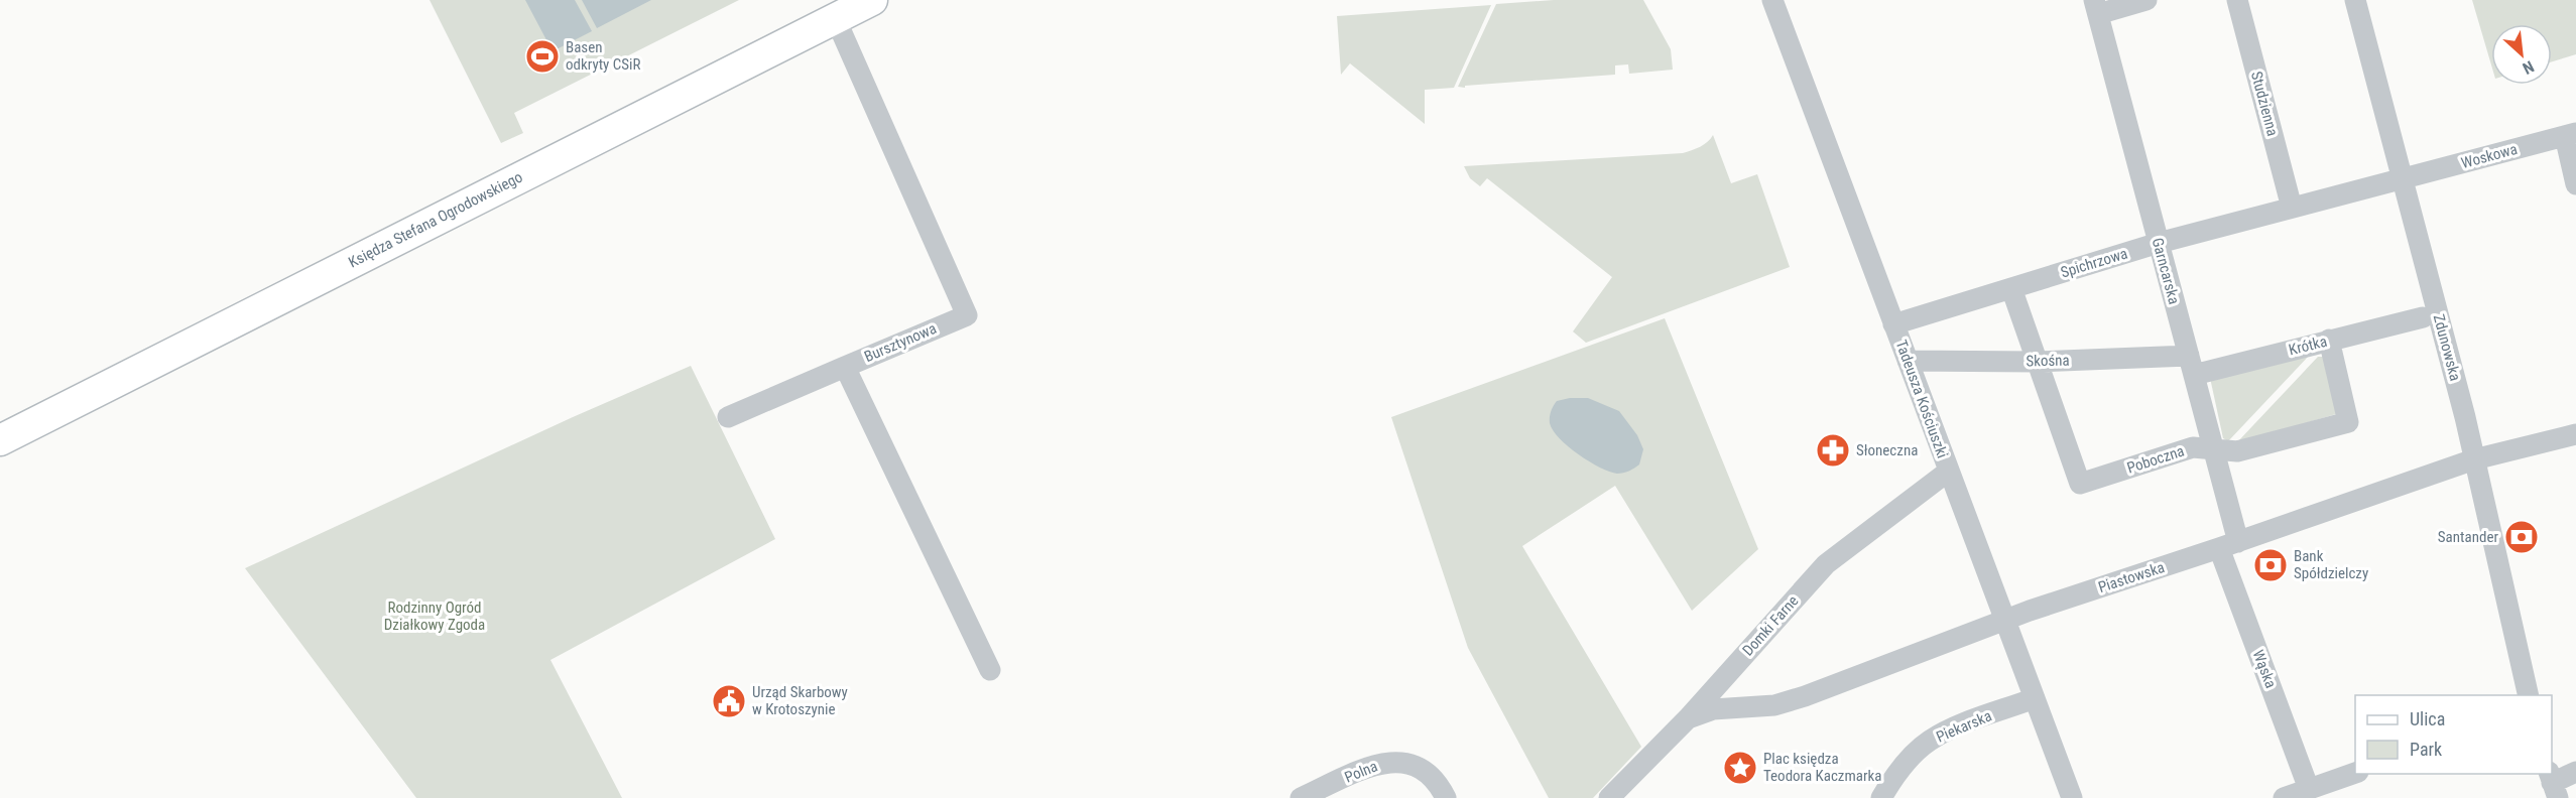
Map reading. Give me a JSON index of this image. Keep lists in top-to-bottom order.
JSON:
{
  "streets": {
    "street": [
      "Studzienna",
      "Woskowa",
      "Księdza Stefana Ogrodowskiego",
      "Spichrzowa",
      "Garncarska",
      "Bursztynowa",
      "Krótka",
      "Zdunowska",
      "Skośna",
      "Tadeusza Kościuszki",
      "Poboczna",
      "Piastowska",
      "Domki Farne",
      "Wąska",
      "Piekarska",
      "Polna"
    ]
  },
  "crossings": [
    ["Studzienna", "Spichrzowa"],
    ["Woskowa", "Spichrzowa"],
    ["Woskowa", "Zdunowska"],
    ["Księdza Stefana Ogrodowskiego", "Bursztynowa"],
    ["Spichrzowa", "Garncarska"],
    ["Spichrzowa", "Zdunowska"],
    ["Spichrzowa", "Tadeusza Kościuszki"],
    ["Garncarska", "Krótka"],
    ["Garncarska", "Skośna"],
    ["Garncarska", "Poboczna"],
    ["Garncarska", "Piastowska"],
    ["Garncarska", "Wąska"],
    ["Krótka", "Skośna"],
    ["Krótka", "Poboczna"],
    ["Zdunowska", "Piastowska"],
    ["Skośna", "Tadeusza Kościuszki"],
    ["Skośna", "Poboczna"],
    ["Tadeusza Kościuszki", "Piastowska"],
    ["Tadeusza Kościuszki", "Domki Farne"],
    ["Tadeusza Kościuszki", "Piekarska"],
    ["Piastowska", "Domki Farne"],
    ["Piastowska", "Wąska"]
  ],
  "parks": ["Rodzinny Ogród Działkowy Zgoda"],
  "places": {
    "sports": ["Basen odkryty CSiR"],
    "pharmacy": ["Słoneczna"],
    "bank": ["Santander", "Bank Spółdzielczy"],
    "public building": ["Urząd Skarbowy w Krotoszynie"],
    "place": ["Plac księdza Teodora Kaczmarka"]
  },
  "legend": ["Ulica", "Park"],
  "north": "bottom right"
}
